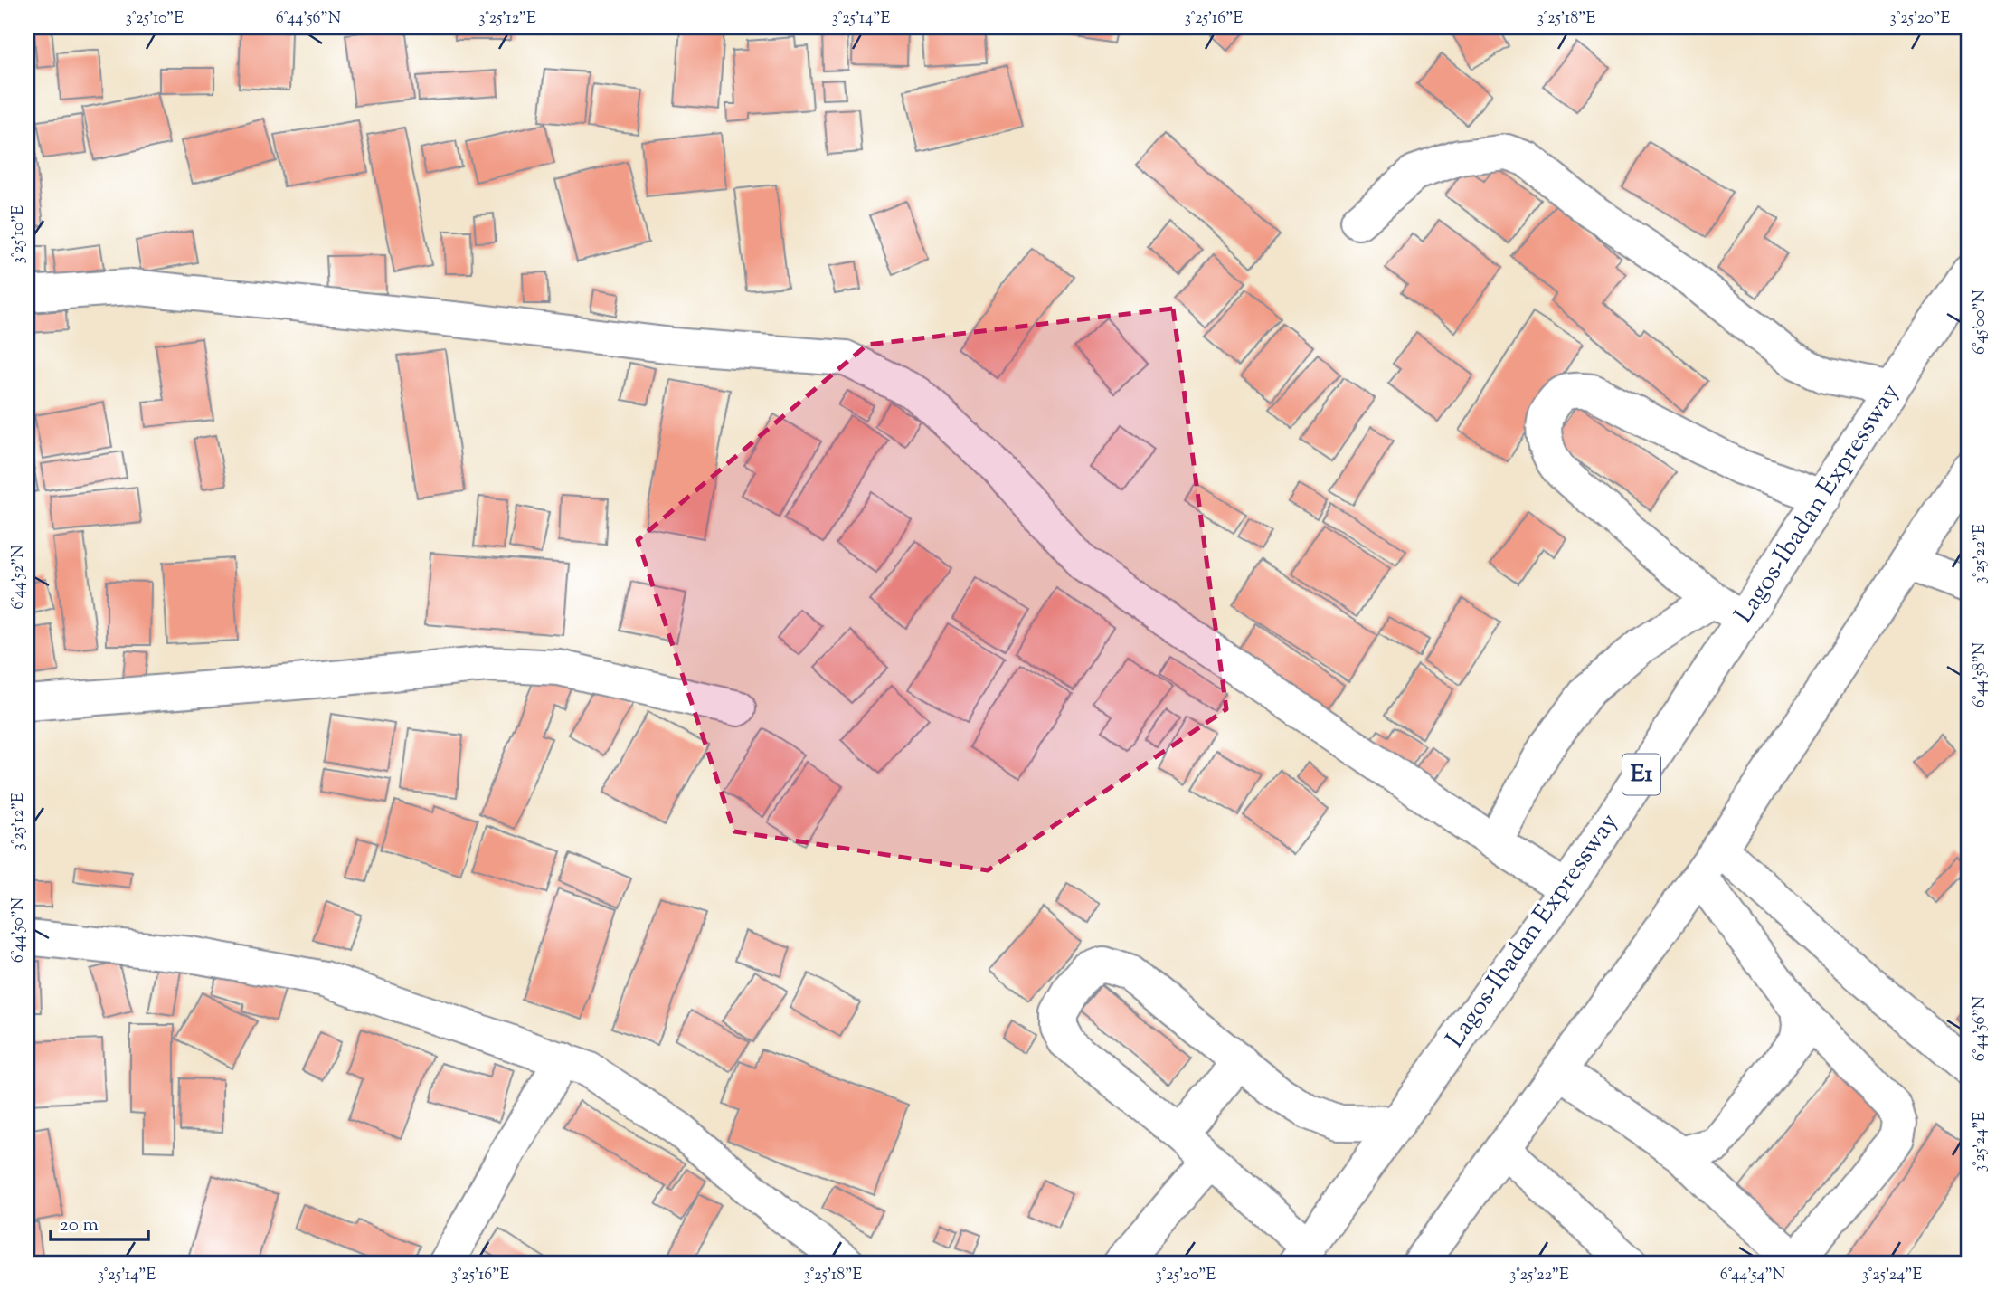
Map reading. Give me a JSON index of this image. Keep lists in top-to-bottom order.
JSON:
{
  "streets": {
    "main road": ["Lagos-Ibadan Expressway", "E1"]
  },
  "scale_bar": "20 m",
  "coordinates": [
    "3°25'10\"E",
    "6°44'56\"N",
    "3°25'12\"E",
    "3°25'14\"E",
    "3°25'16\"E",
    "3°25'18\"E",
    "3°25'20\"E",
    "6°45'00\"N",
    "3°25'22\"E",
    "6°44'52\"N",
    "6°44'58\"N",
    "6°44'50\"N",
    "3°25'24\"E",
    "6°44'54\"N"
  ]
}
